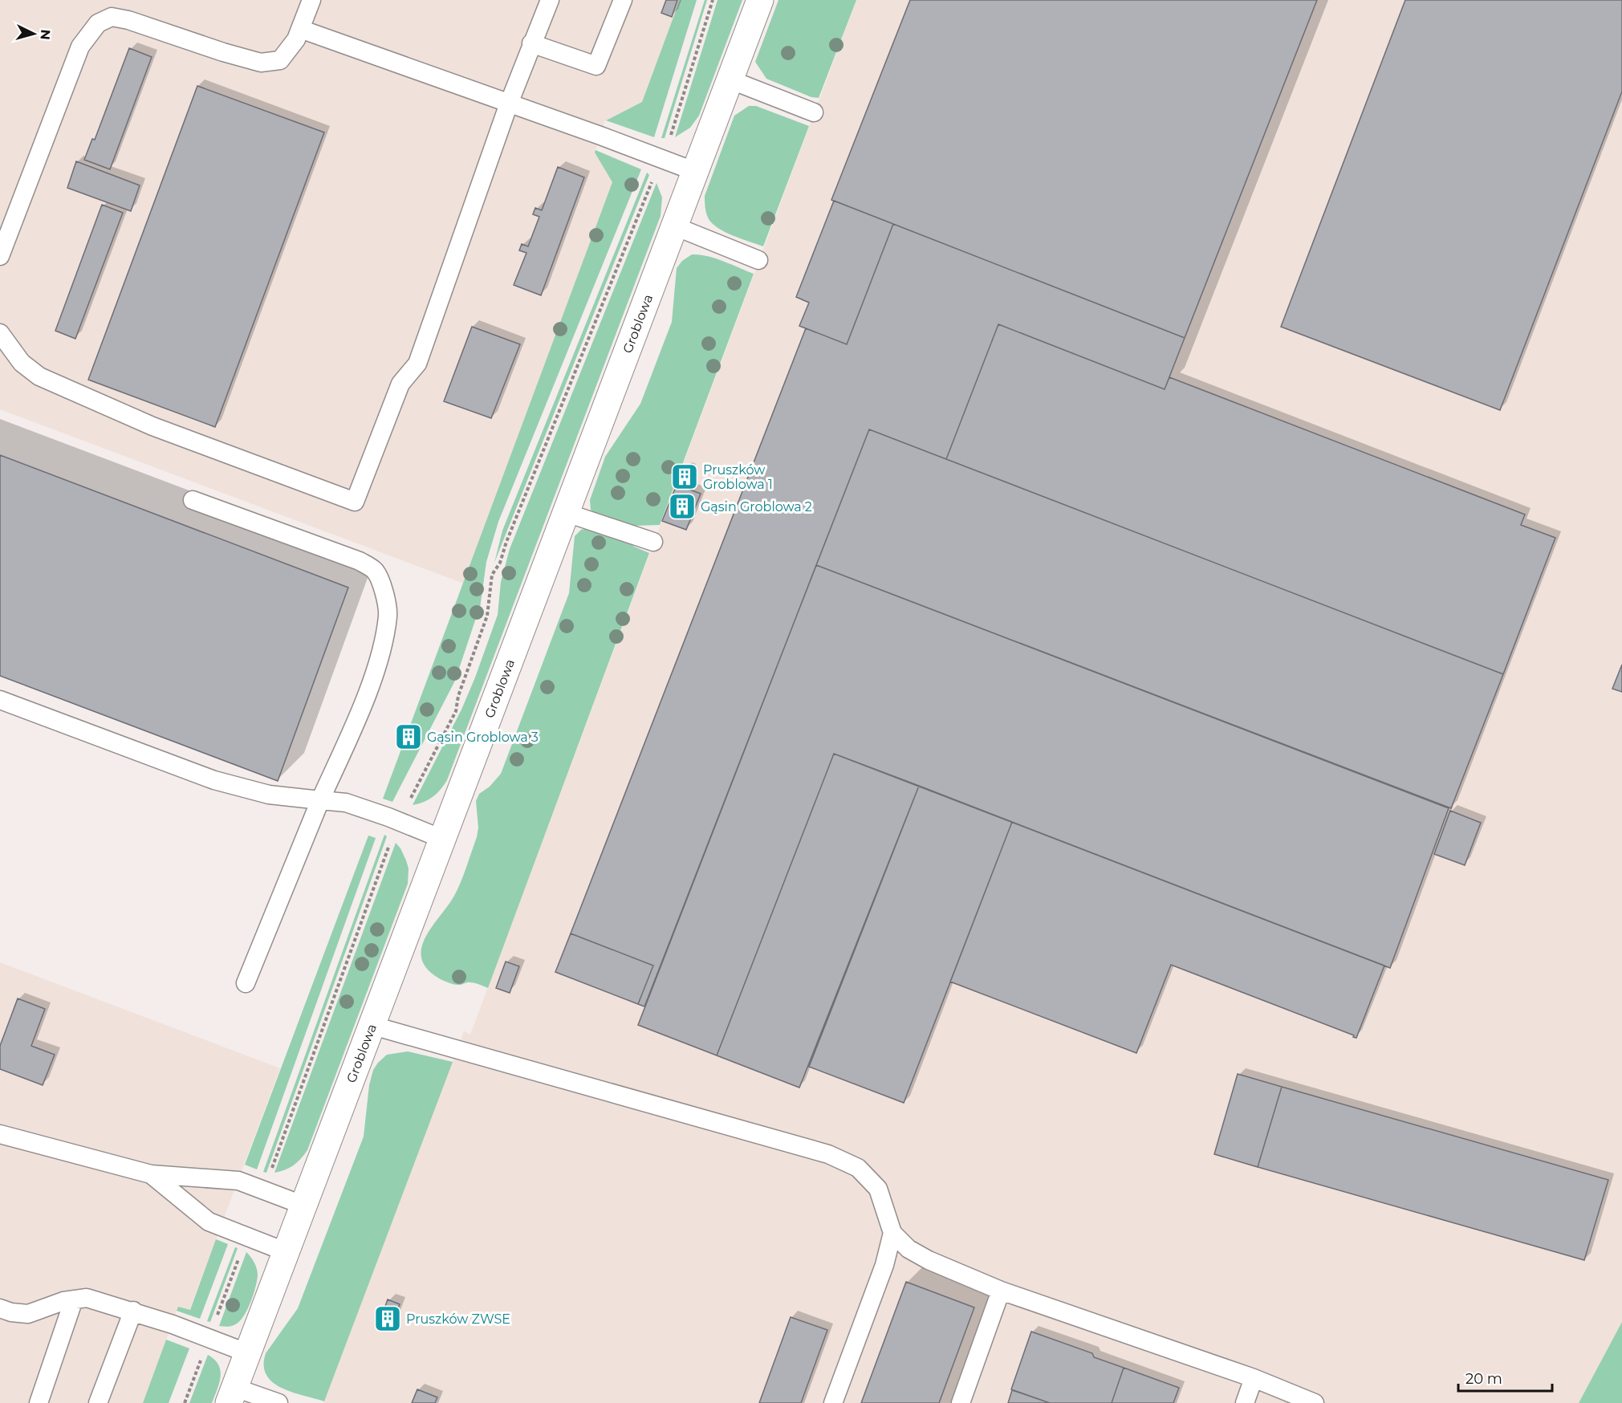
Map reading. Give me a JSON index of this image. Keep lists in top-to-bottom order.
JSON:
{
  "streets": {
    "street": ["Groblowa"]
  },
  "places": {
    "building": [
      "Pruszków Groblowa 1",
      "Gąsin Groblowa 2",
      "Gąsin Groblowa 3",
      "Pruszków ZWSE"
    ]
  },
  "scale_bar": "20 m",
  "north": "right"
}
